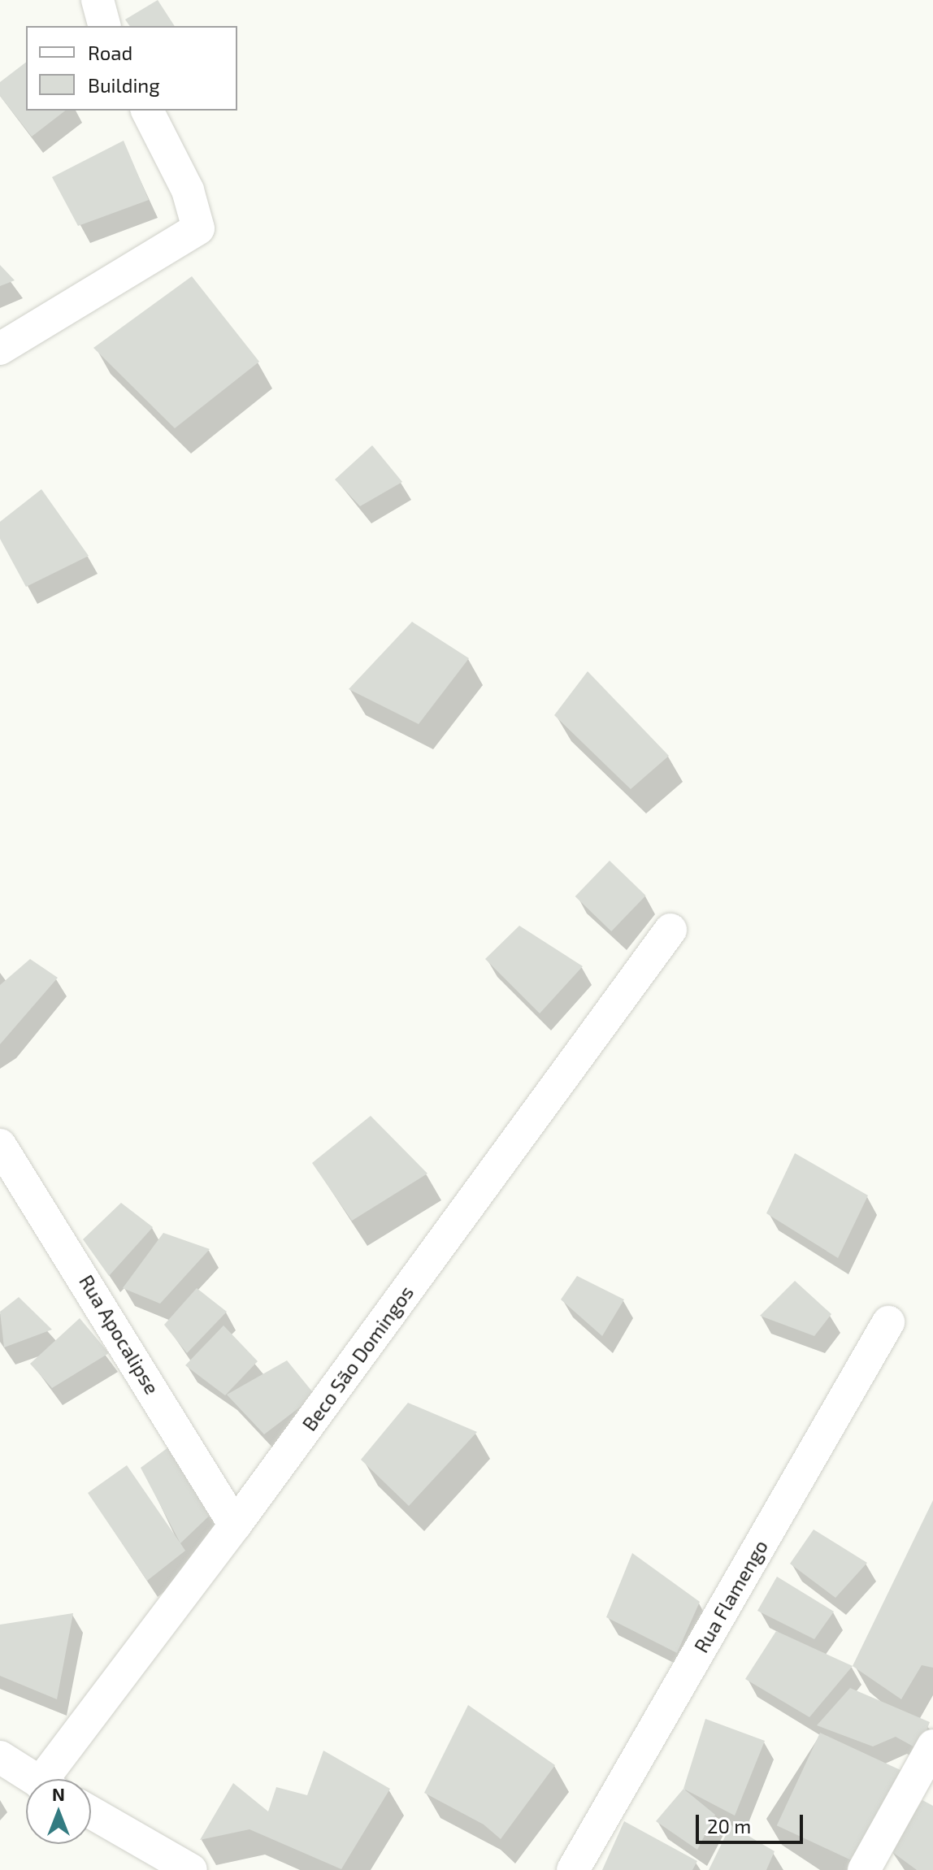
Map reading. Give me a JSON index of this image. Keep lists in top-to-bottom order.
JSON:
{
  "streets": {
    "street": ["Rua Apocalipse", "Beco São Domingos", "Rua Flamengo"]
  },
  "crossings": [
    ["Rua Apocalipse", "Beco São Domingos"]
  ],
  "legend": ["Road", "Building"],
  "scale_bar": "20 m",
  "north": "top"
}
